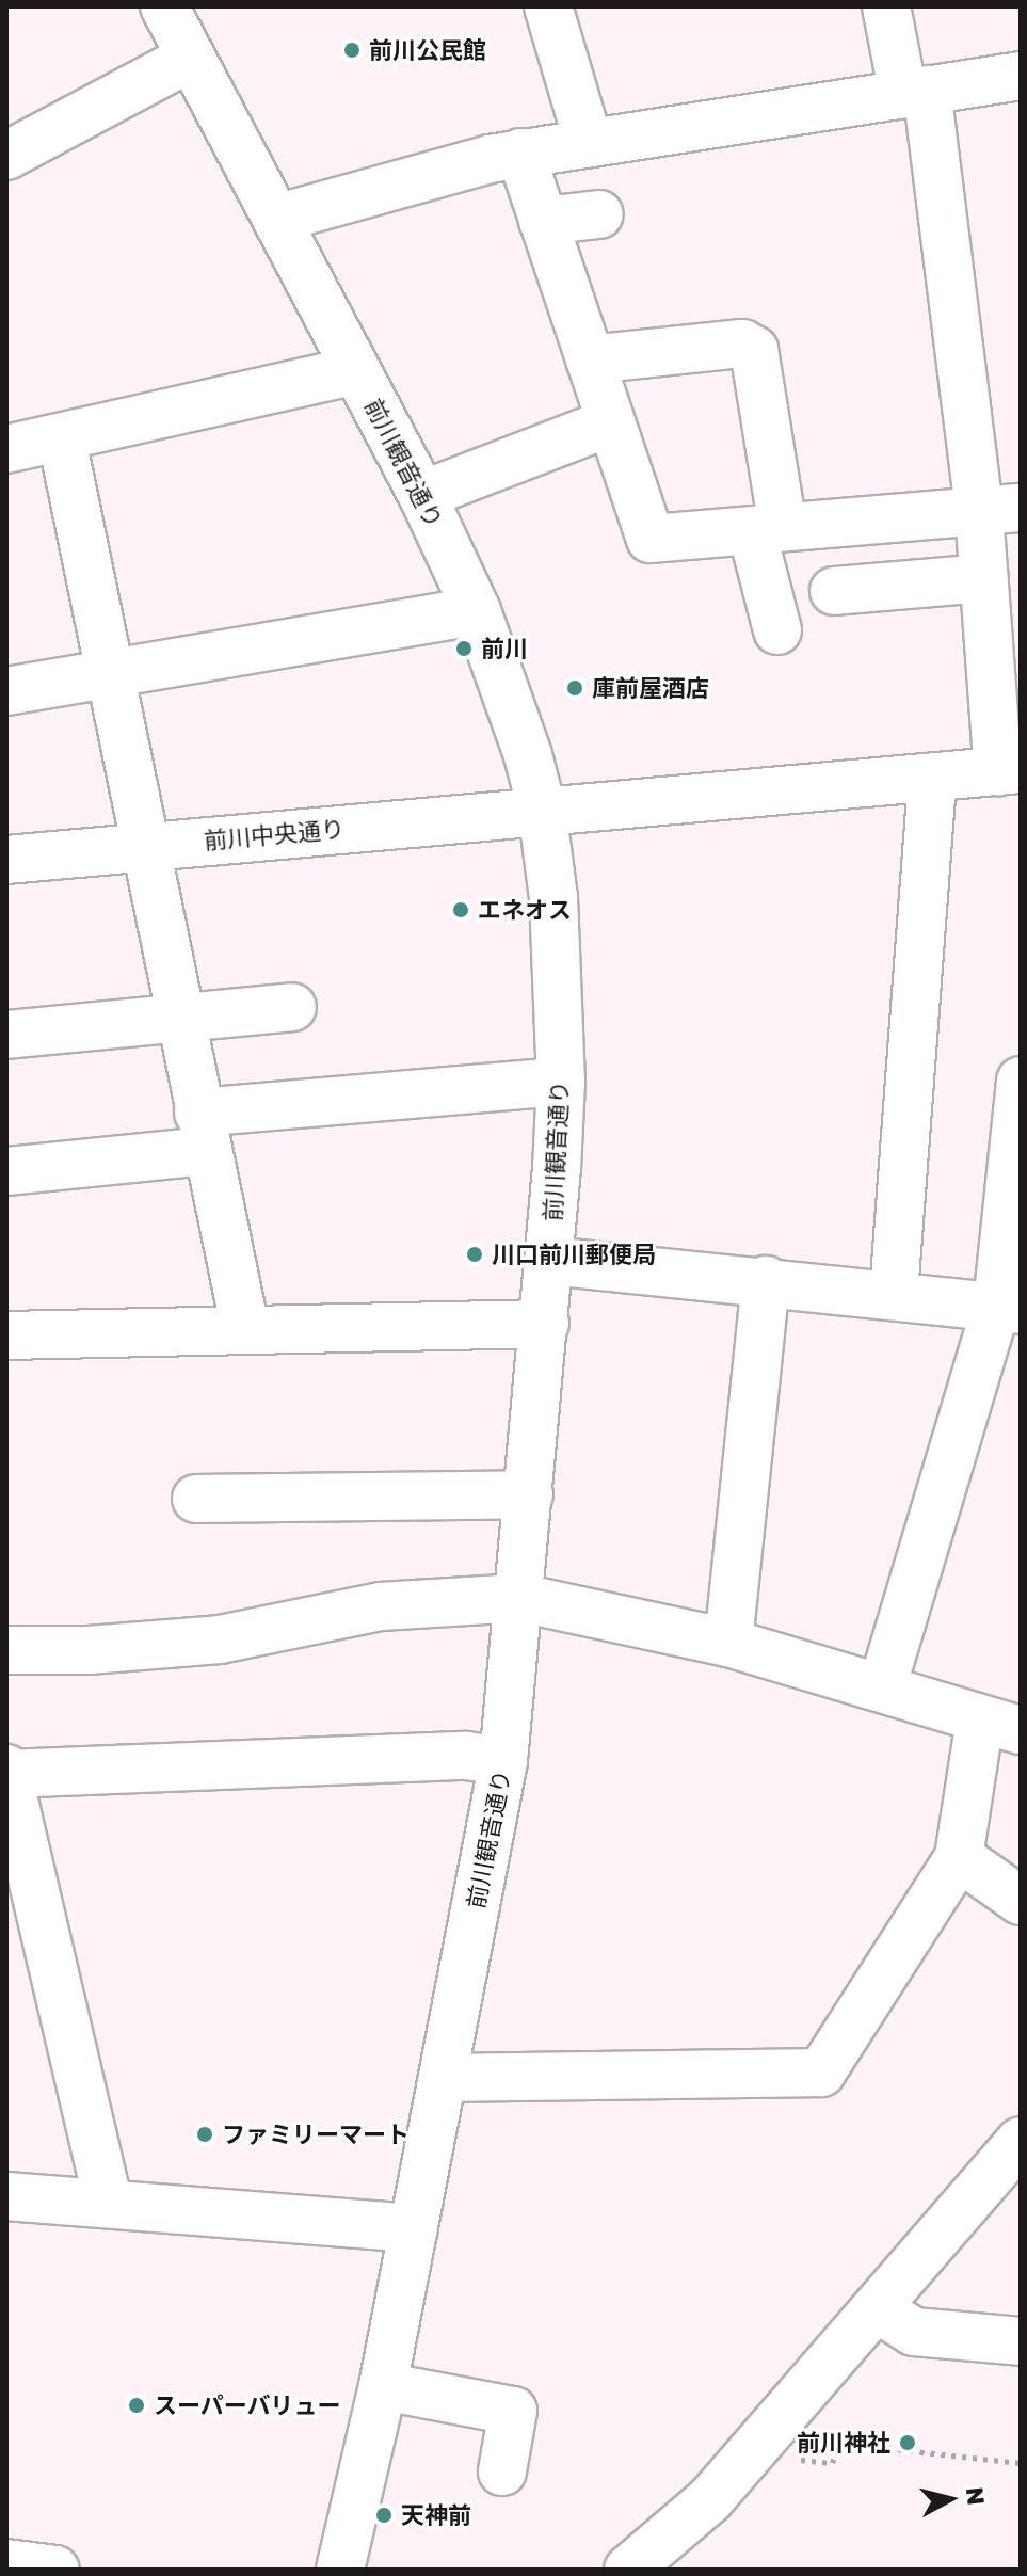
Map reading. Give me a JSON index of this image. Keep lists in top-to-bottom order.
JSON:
{
  "streets": {
    "street": ["前川観音通り", "前川中央通り"]
  },
  "crossings": [
    ["前川観音通り", "前川中央通り"]
  ],
  "places": [
    "前川公民館",
    "前川",
    "庫前屋酒店",
    "エネオス",
    "川口前川郵便局",
    "ファミリーマート",
    "スーパーバリュー",
    "前川神社",
    "天神前"
  ],
  "north": "right"
}
